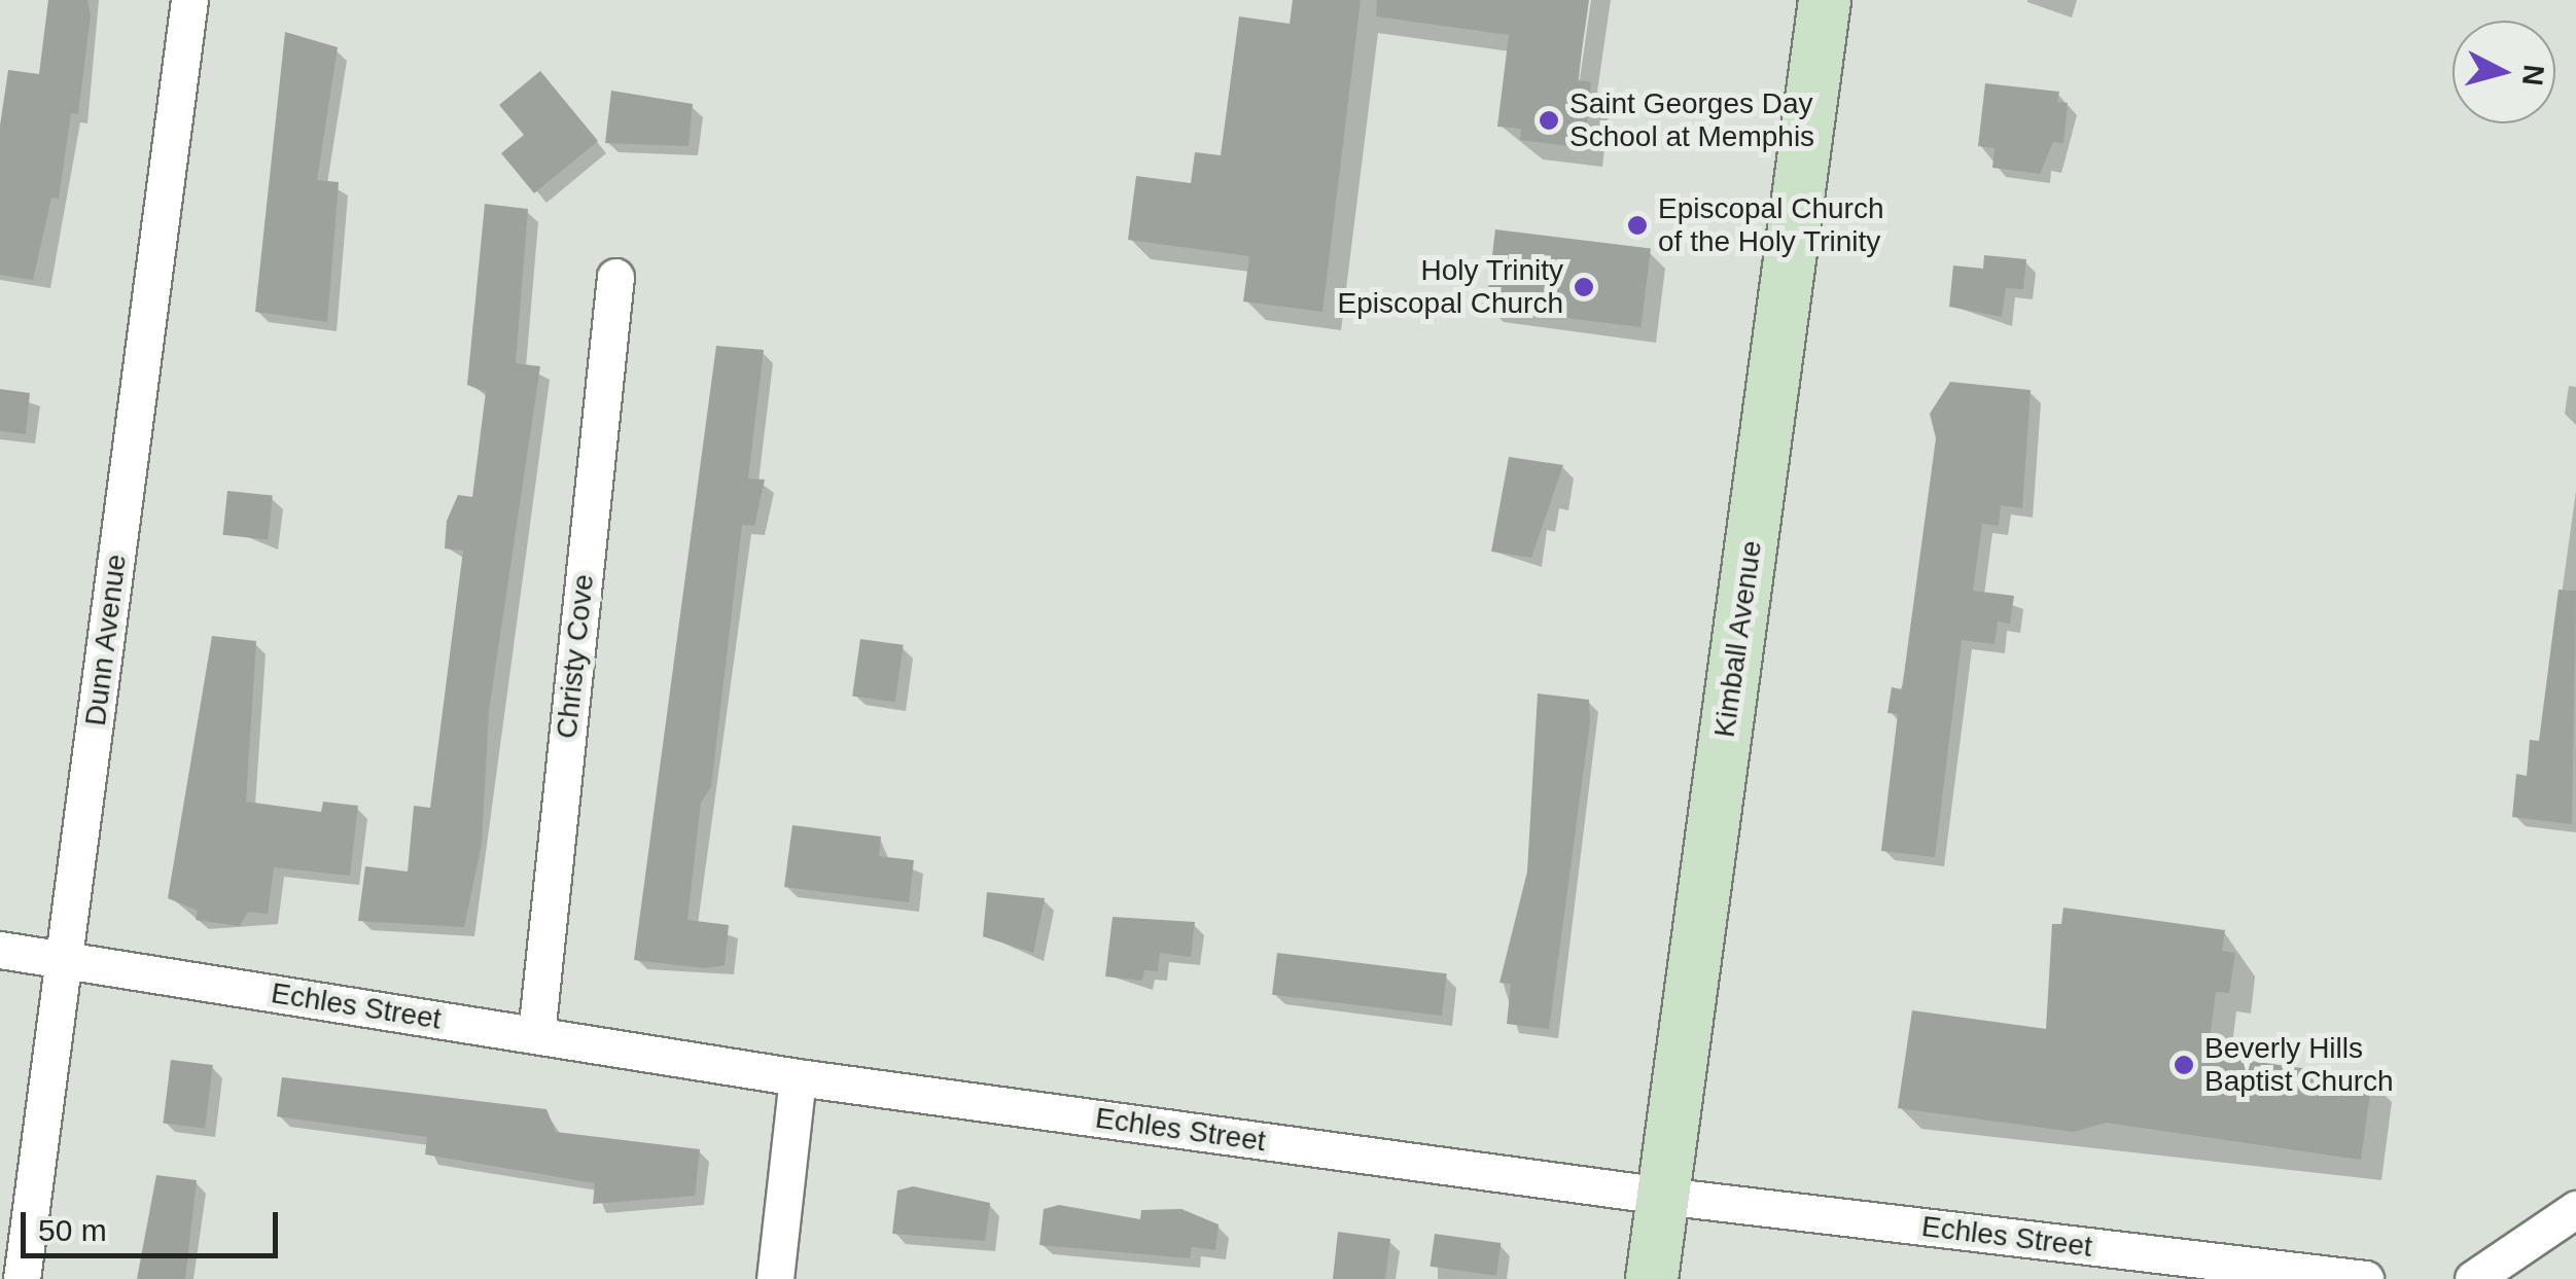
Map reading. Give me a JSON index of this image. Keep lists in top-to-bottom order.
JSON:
{
  "streets": {
    "main road": ["Kimball Avenue"],
    "street": ["Dunn Avenue", "Christy Cove", "Echles Street"]
  },
  "crossings": [
    ["Kimball Avenue", "Echles Street"],
    ["Dunn Avenue", "Echles Street"],
    ["Christy Cove", "Echles Street"]
  ],
  "places": [
    "Saint Georges Day School at Memphis",
    "Episcopal Church of the Holy Trinity",
    "Holy Trinity Episcopal Church",
    "Beverly Hills Baptist Church"
  ],
  "scale_bar": "50 m",
  "north": "right"
}
